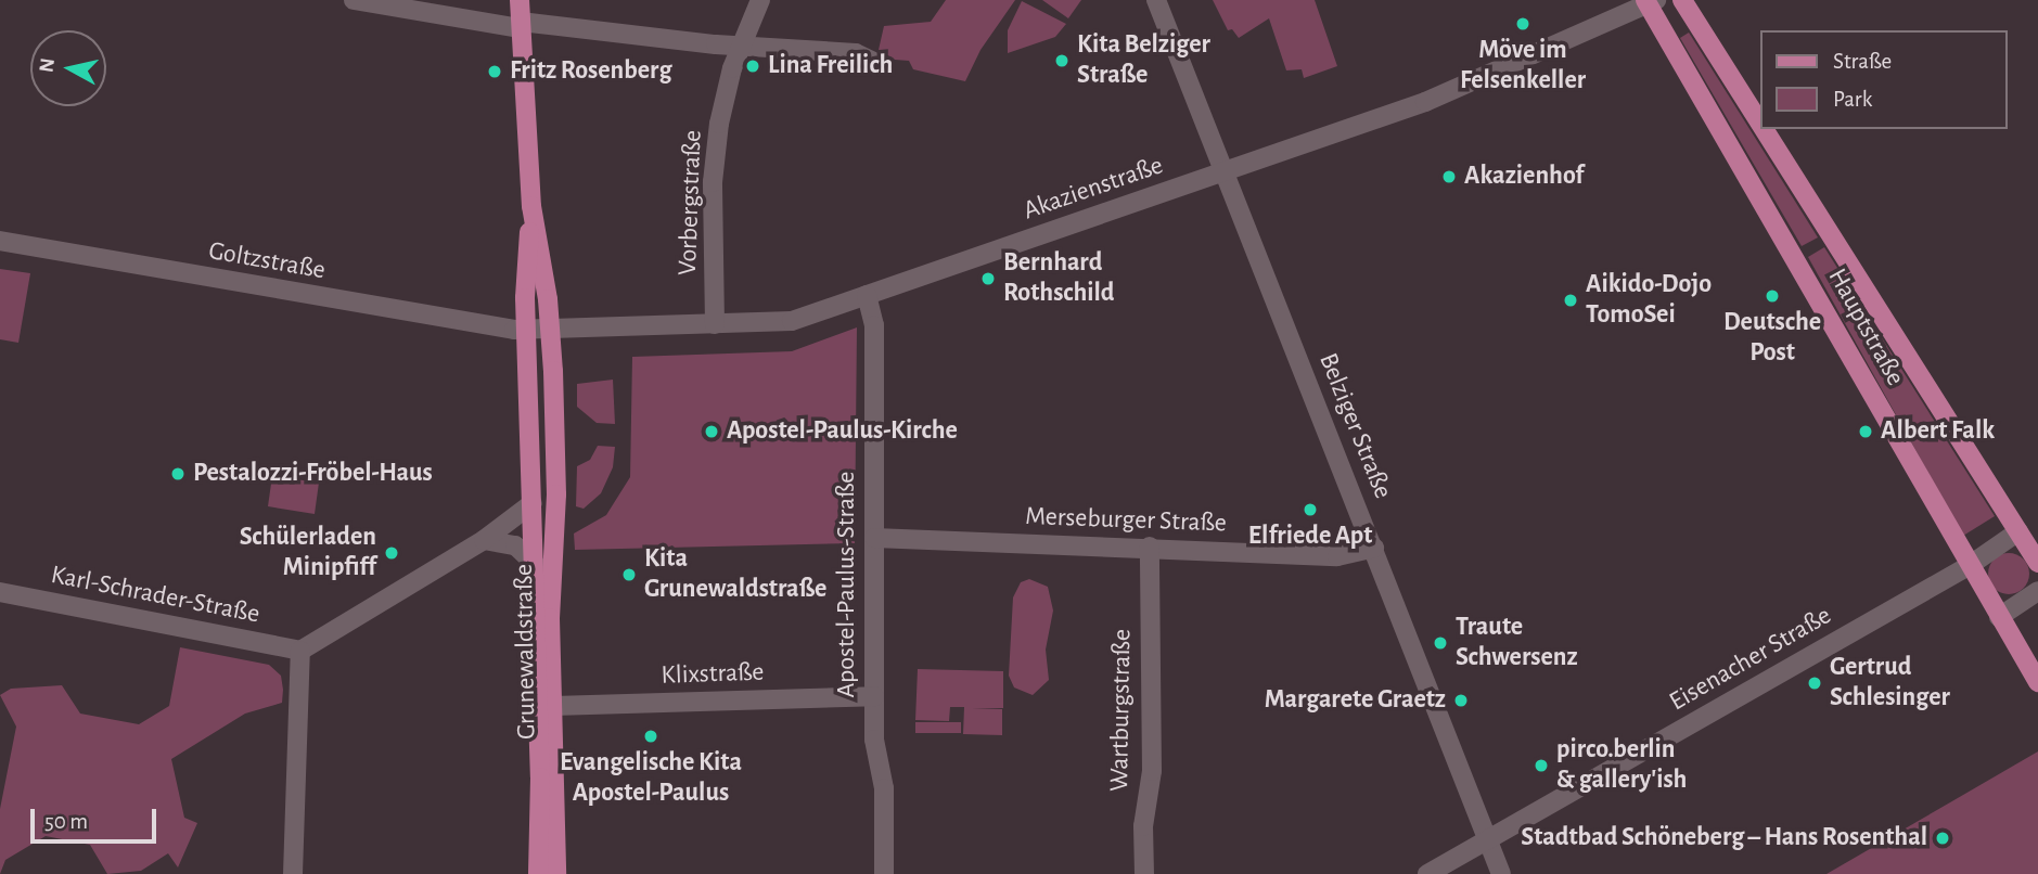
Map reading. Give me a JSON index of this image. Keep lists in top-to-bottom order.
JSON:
{
  "streets": {
    "main road": ["Hauptstraße", "Grunewaldstraße"],
    "street": [
      "Akazienstraße",
      "Vorbergstraße",
      "Goltzstraße",
      "Belziger Straße",
      "Merseburger Straße",
      "Apostel-Paulus-Straße",
      "Karl-Schrader-Straße",
      "Eisenacher Straße",
      "Klixstraße",
      "Wartburgstraße"
    ]
  },
  "crossings": [
    ["Akazienstraße", "Vorbergstraße"],
    ["Akazienstraße", "Goltzstraße"],
    ["Akazienstraße", "Hauptstraße"],
    ["Akazienstraße", "Belziger Straße"],
    ["Akazienstraße", "Apostel-Paulus-Straße"],
    ["Akazienstraße", "Grunewaldstraße"],
    ["Goltzstraße", "Grunewaldstraße"],
    ["Hauptstraße", "Eisenacher Straße"],
    ["Belziger Straße", "Merseburger Straße"],
    ["Belziger Straße", "Eisenacher Straße"],
    ["Merseburger Straße", "Apostel-Paulus-Straße"],
    ["Merseburger Straße", "Wartburgstraße"],
    ["Apostel-Paulus-Straße", "Klixstraße"],
    ["Grunewaldstraße", "Klixstraße"]
  ],
  "places": [
    "Möve im Felsenkeller",
    "Kita Belziger Straße",
    "Lina Freilich",
    "Fritz Rosenberg",
    "Akazienhof",
    "Bernhard Rothschild",
    "Deutsche Post",
    "Aikido-Dojo TomoSei",
    "Apostel-Paulus-Kirche",
    "Albert Falk",
    "Pestalozzi-Fröbel-Haus",
    "Elfriede Apt",
    "Schülerladen Minipfiff",
    "Kita Grunewaldstraße",
    "Traute Schwersenz",
    "Gertrud Schlesinger",
    "Margarete Graetz",
    "Evangelische Kita Apostel-Paulus",
    "pirco.berlin & gallery'ish",
    "Stadtbad Schöneberg – Hans Rosenthal"
  ],
  "legend": ["Straße", "Park"],
  "scale_bar": "50 m",
  "north": "left"
}
